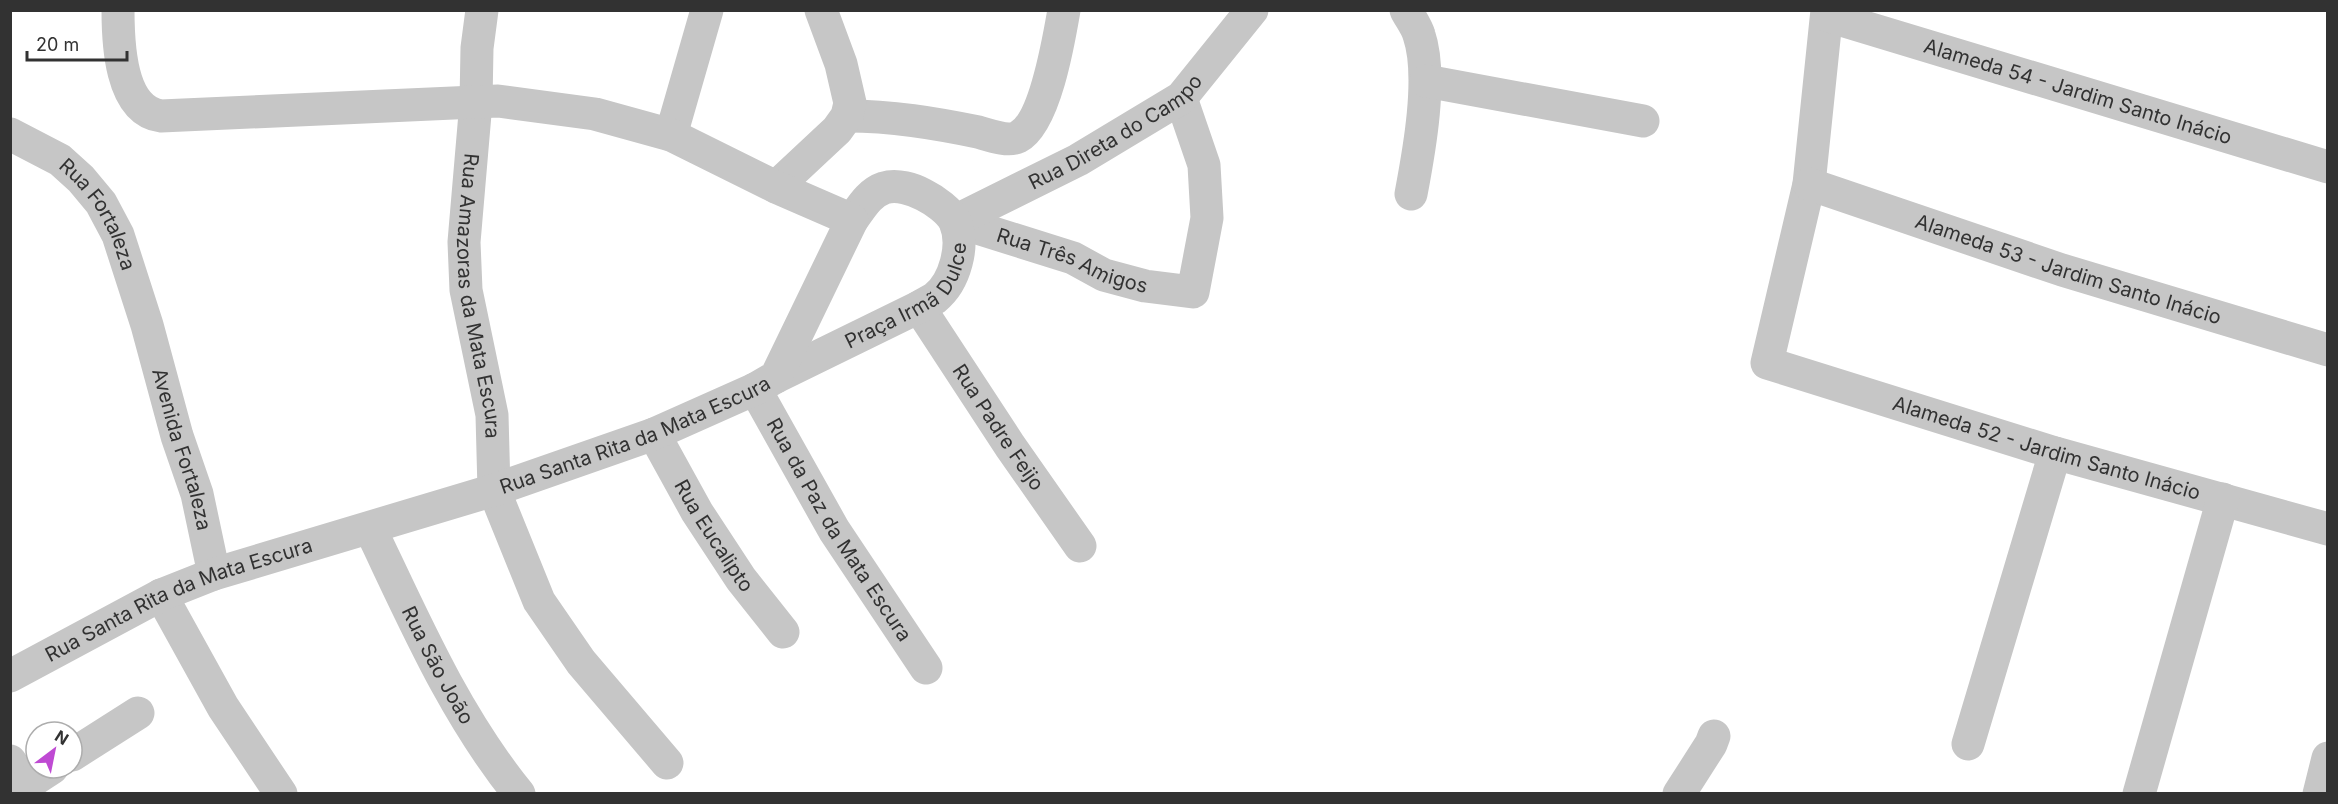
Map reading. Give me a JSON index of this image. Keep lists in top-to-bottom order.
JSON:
{
  "streets": {
    "street": [
      "Alameda 54 - Jardim Santo Inácio",
      "Rua Direta do Campo",
      "Rua Fortaleza",
      "Rua Três Amigos",
      "Alameda 53 - Jardim Santo Inácio",
      "Praça Irmã Dulce",
      "Rua Amazoras da Mata Escura",
      "Rua Padre Feijo",
      "Rua Santa Rita da Mata Escura",
      "Alameda 52 - Jardim Santo Inácio",
      "Avenida Fortaleza",
      "Rua da Paz da Mata Escura",
      "Rua Eucalipto",
      "Rua São João"
    ]
  },
  "crossings": [
    ["Rua Direta do Campo", "Rua Três Amigos"],
    ["Rua Direta do Campo", "Praça Irmã Dulce"],
    ["Rua Fortaleza", "Avenida Fortaleza"],
    ["Rua Três Amigos", "Praça Irmã Dulce"],
    ["Alameda 53 - Jardim Santo Inácio", "Alameda 52 - Jardim Santo Inácio"],
    ["Praça Irmã Dulce", "Rua Padre Feijo"],
    ["Praça Irmã Dulce", "Rua Santa Rita da Mata Escura"],
    ["Praça Irmã Dulce", "Rua da Paz da Mata Escura"],
    ["Rua Amazoras da Mata Escura", "Rua Santa Rita da Mata Escura"],
    ["Rua Santa Rita da Mata Escura", "Avenida Fortaleza"],
    ["Rua Santa Rita da Mata Escura", "Rua da Paz da Mata Escura"],
    ["Rua Santa Rita da Mata Escura", "Rua Eucalipto"],
    ["Rua Santa Rita da Mata Escura", "Rua São João"]
  ],
  "scale_bar": "20 m",
  "north": "top right"
}
